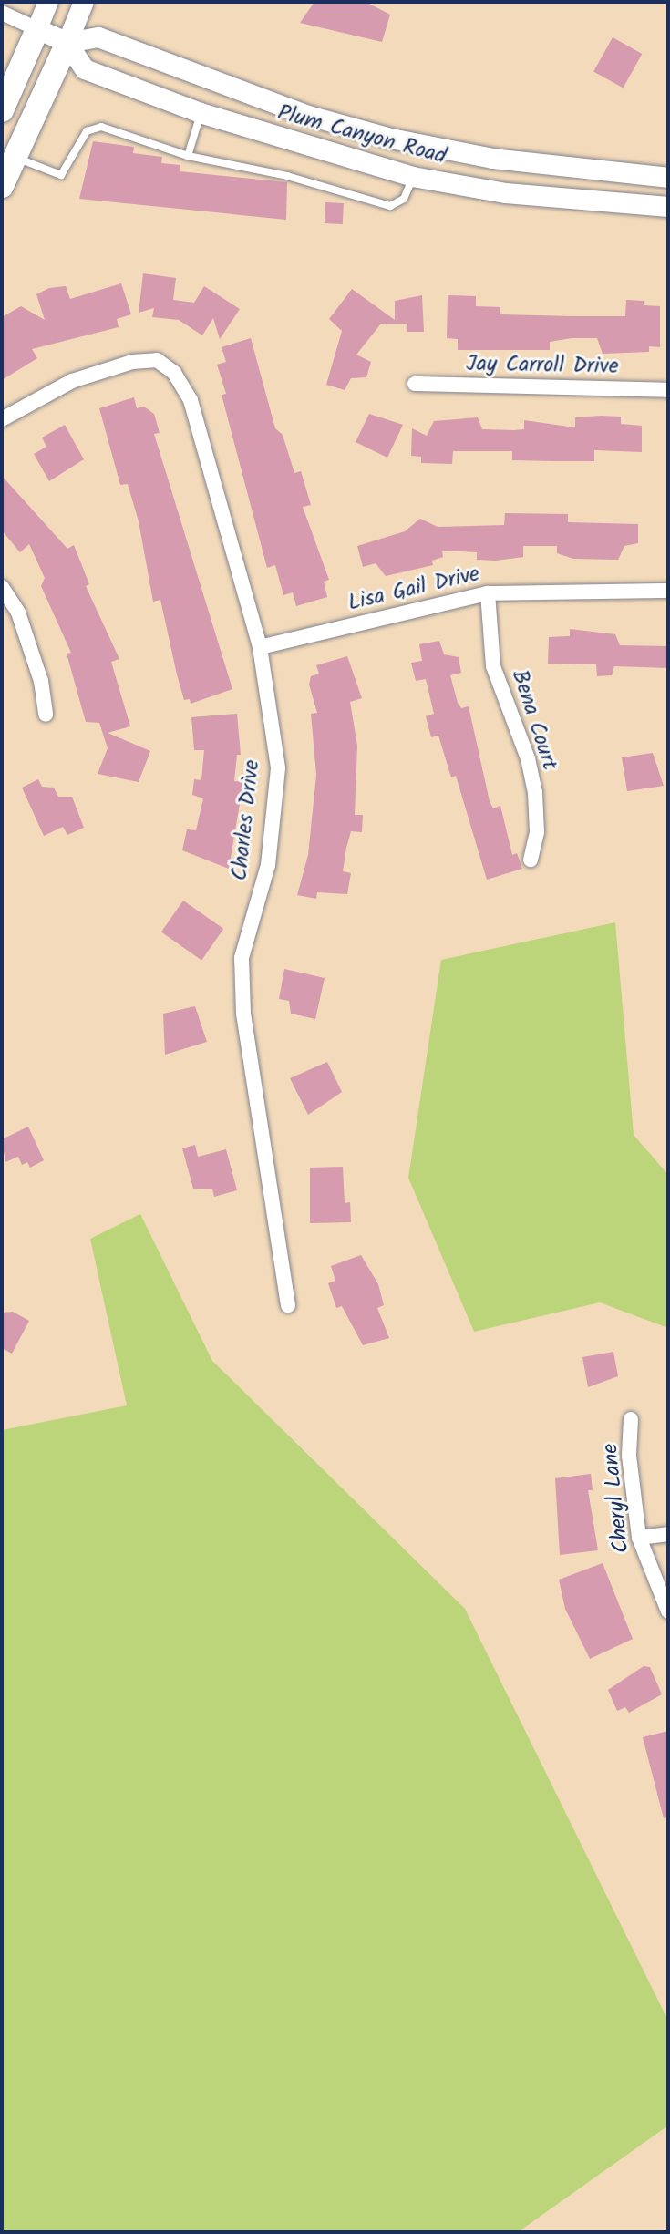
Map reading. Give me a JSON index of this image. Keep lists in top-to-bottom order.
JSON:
{
  "streets": {
    "main road": ["Plum Canyon Road"],
    "street": [
      "Jay Carroll Drive",
      "Lisa Gail Drive",
      "Bena Court",
      "Charles Drive",
      "Cheryl Lane"
    ]
  },
  "crossings": [
    ["Lisa Gail Drive", "Bena Court"],
    ["Lisa Gail Drive", "Charles Drive"]
  ]
}
